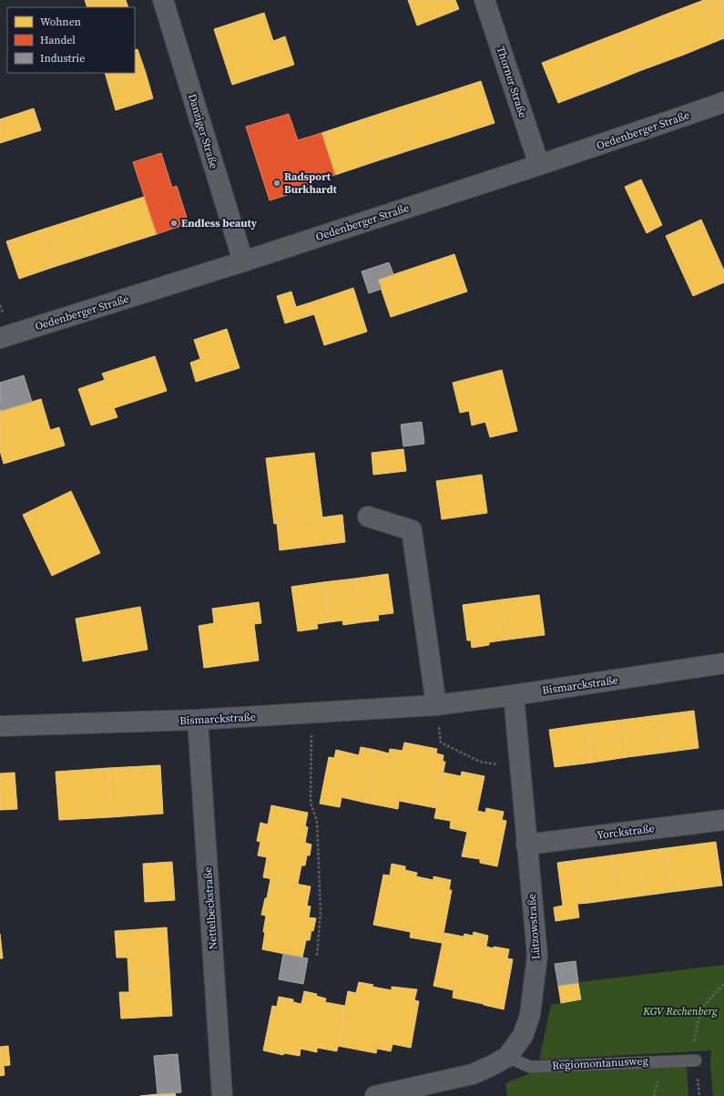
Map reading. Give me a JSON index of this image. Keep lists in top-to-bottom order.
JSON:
{
  "streets": {
    "street": [
      "Thorner Straße",
      "Oedenberger Straße",
      "Danziger Straße",
      "Bismarckstraße",
      "Yorckstraße",
      "Nettelbeckstraße",
      "Lützowstraße"
    ],
    "lane": ["Regiomontanusweg"]
  },
  "crossings": [
    ["Thorner Straße", "Oedenberger Straße"],
    ["Oedenberger Straße", "Danziger Straße"],
    ["Bismarckstraße", "Nettelbeckstraße"],
    ["Bismarckstraße", "Lützowstraße"],
    ["Yorckstraße", "Lützowstraße"],
    ["Lützowstraße", "Regiomontanusweg"]
  ],
  "parks": ["KGV Rechenberg"],
  "places": ["Radsport Burkhardt", "Endless beauty"],
  "legend": ["Wohnen", "Handel", "Industrie"]
}
